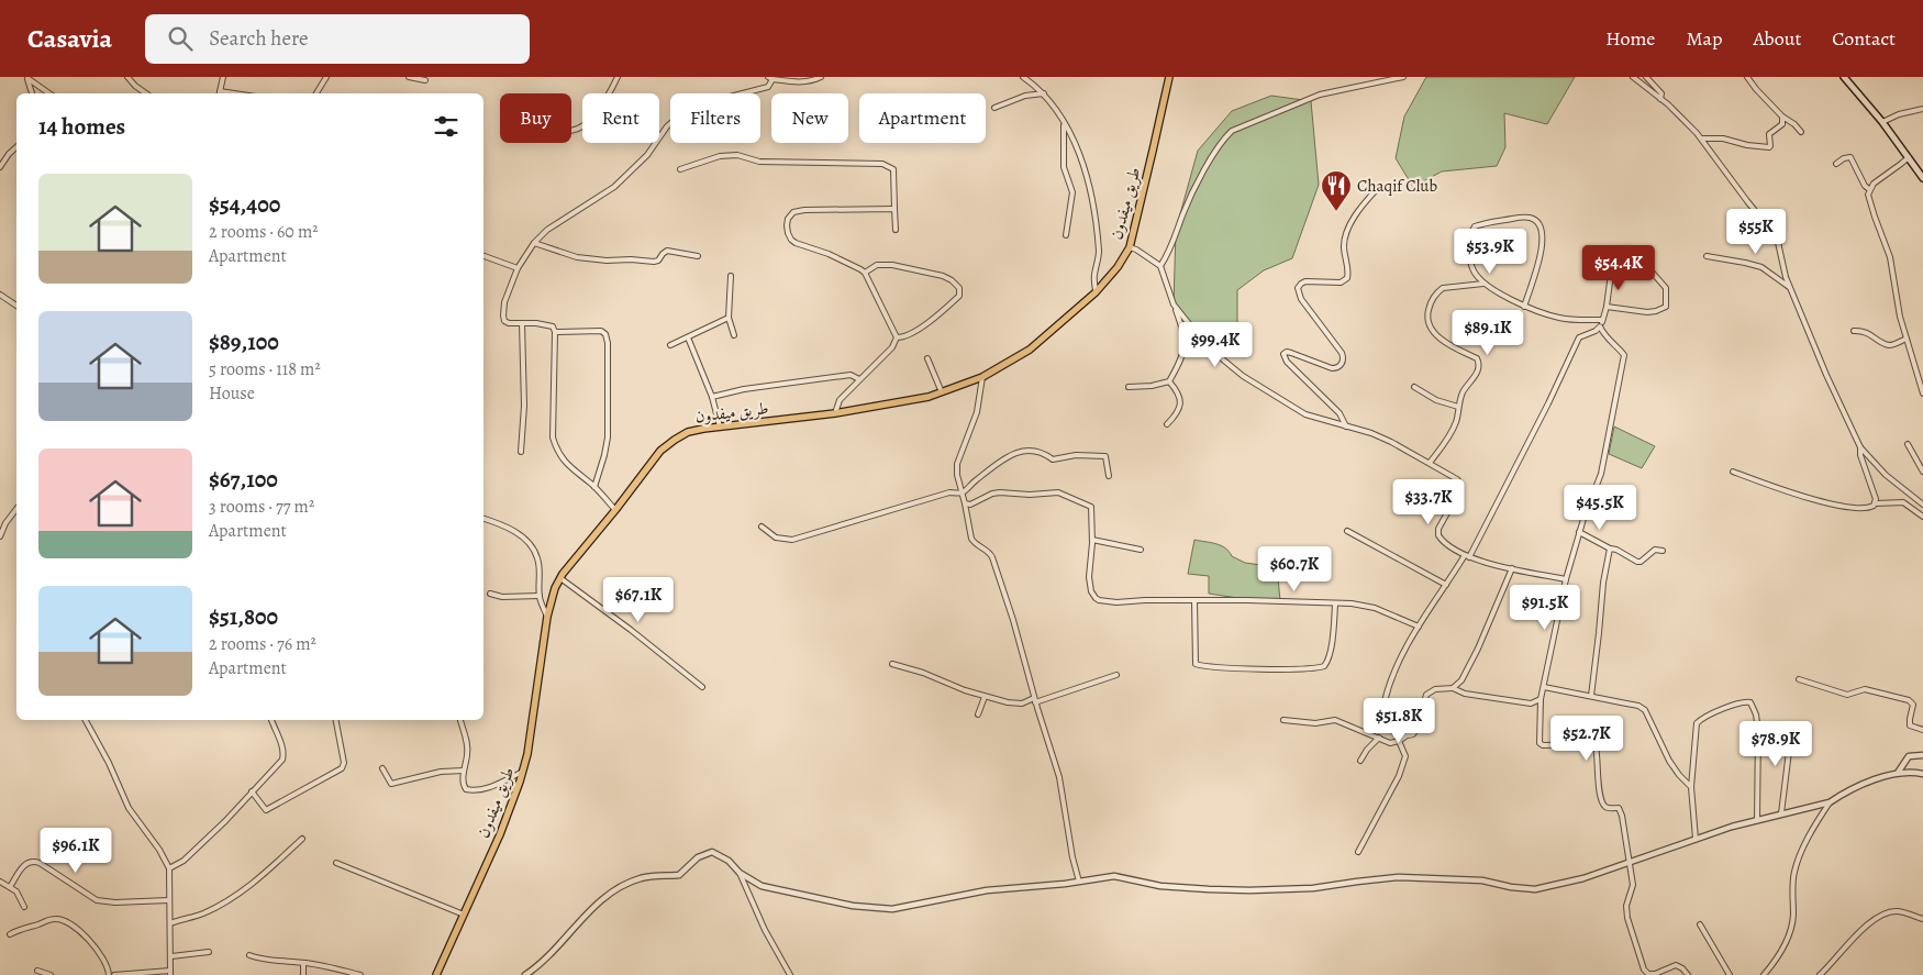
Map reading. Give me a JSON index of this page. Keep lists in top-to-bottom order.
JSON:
{
  "streets": {
    "main road": ["طريق ميفدون"]
  },
  "places": {
    "restaurant": ["Chaqif Club"]
  },
  "page": {
    "header": "Casavia",
    "search": "Search here",
    "nav": [
      "Home",
      "Map",
      "About",
      "Contact"
    ],
    "chip": [
      "Buy",
      "Rent",
      "Filters",
      "New",
      "Apartment"
    ],
    "heading": "14 homes",
    "list": [
      {
        "name": "$54,400",
        "note": "2 rooms · 60 m² · Apartment"
      },
      {
        "name": "$89,100",
        "note": "5 rooms · 118 m² · House"
      },
      {
        "name": "$67,100",
        "note": "3 rooms · 77 m² · Apartment"
      },
      {
        "name": "$51,800",
        "note": "2 rooms · 76 m² · Apartment"
      }
    ],
    "price": [
      "$55K",
      "$53.9K",
      "$54.4K",
      "$89.1K",
      "$99.4K",
      "$33.7K",
      "$45.5K",
      "$60.7K",
      "$67.1K",
      "$91.5K",
      "$51.8K",
      "$52.7K",
      "$78.9K",
      "$96.1K"
    ]
  }
}
